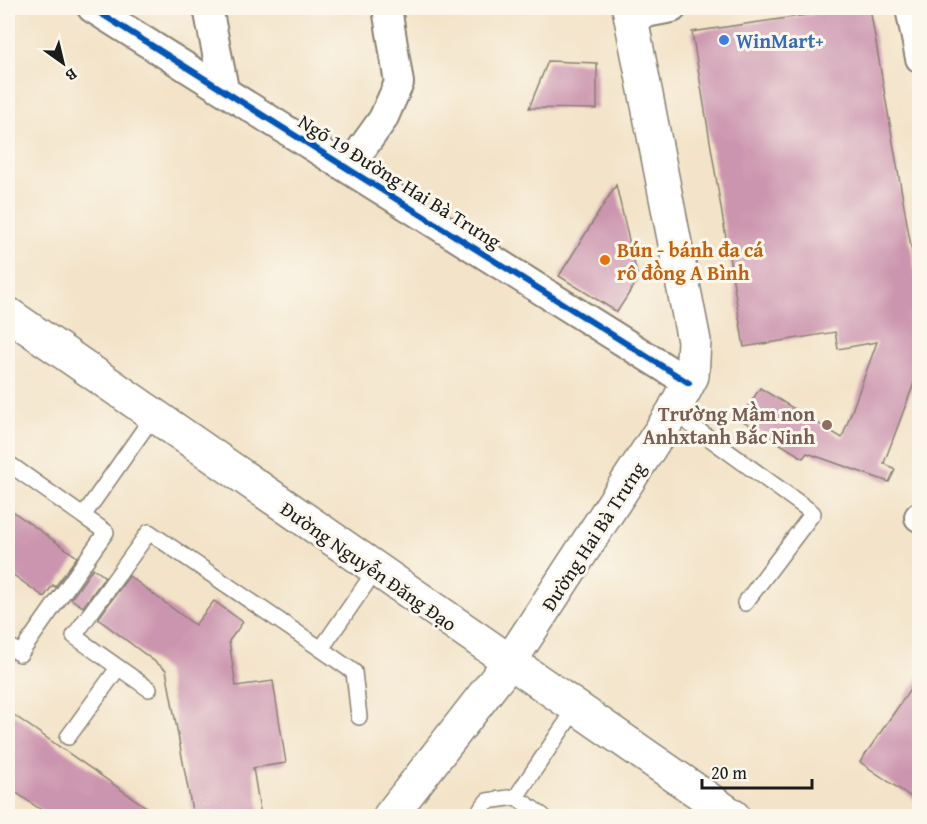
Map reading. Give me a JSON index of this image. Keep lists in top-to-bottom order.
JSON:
{
  "streets": {
    "main road": ["Đường Hai Bà Trưng", "Đường Nguyễn Đăng Đạo"],
    "street": ["Ngõ 19 Đường Hai Bà Trưng"]
  },
  "crossings": [
    ["Ngõ 19 Đường Hai Bà Trưng", "Đường Hai Bà Trưng"],
    ["Đường Hai Bà Trưng", "Đường Nguyễn Đăng Đạo"]
  ],
  "places": ["WinMart+", "Bún - bánh đa cá rô đồng A Bình", "Trường Mầm non Anhxtanh Bắc Ninh"],
  "scale_bar": "20 m",
  "north": "bottom right"
}
